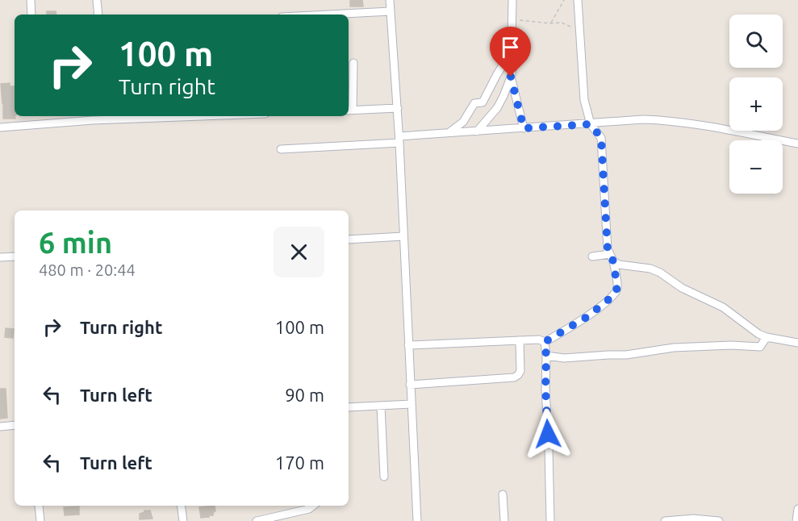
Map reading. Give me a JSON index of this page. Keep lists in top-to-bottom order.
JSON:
{
  "page": {
    "map_buttons": ["+", "−"],
    "turn": ["100 m", "Turn right"],
    "heading": ["6 min", "480 m · 20:44"],
    "list": [
      {
        "name": "Turn right",
        "value": "100 m"
      },
      {
        "name": "Turn left",
        "value": "90 m"
      },
      {
        "name": "Turn left",
        "value": "170 m"
      }
    ]
  }
}
